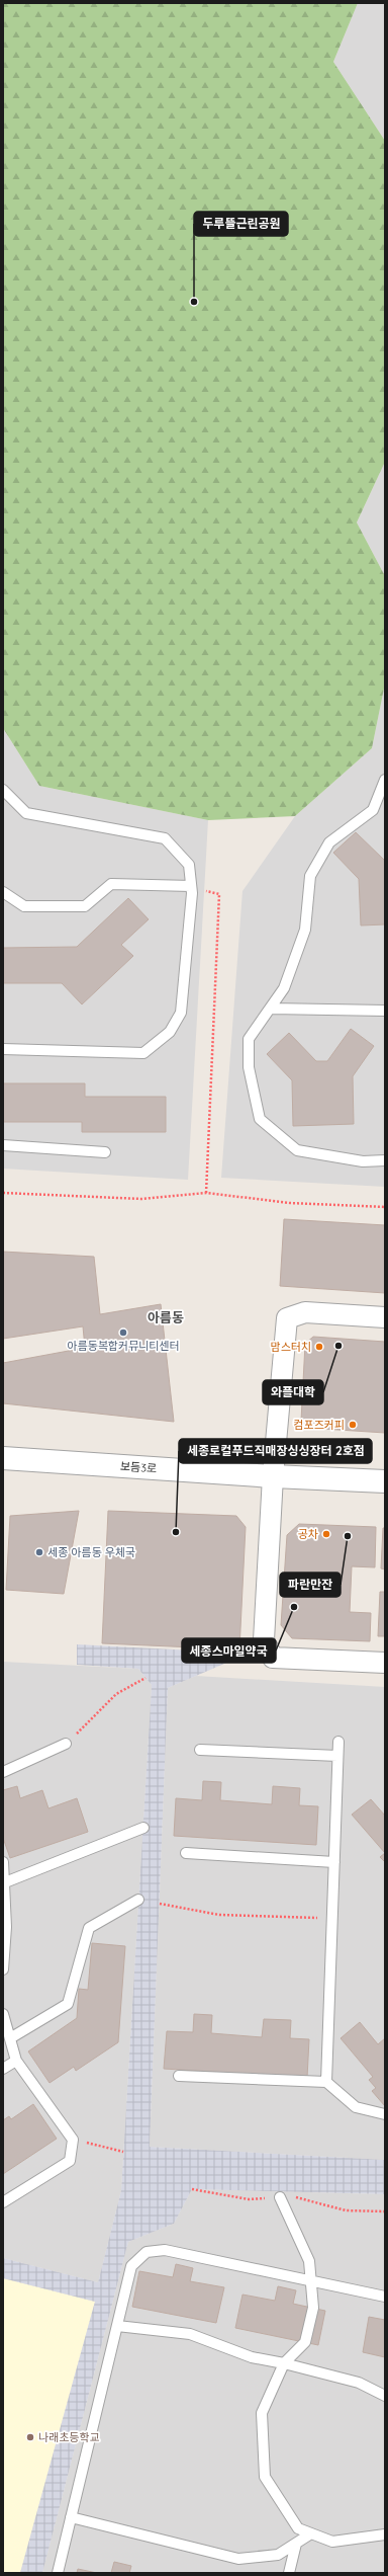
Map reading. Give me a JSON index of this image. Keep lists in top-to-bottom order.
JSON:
{
  "streets": {
    "street": ["보듬3로"]
  },
  "districts": ["아름동"],
  "places": [
    "두루뜰근린공원",
    "아름동복합커뮤니티센터",
    "와플대학",
    "맘스터치",
    "컴포즈커피",
    "세종로컬푸드직매장싱싱장터 2호점",
    "공차",
    "파란만잔",
    "세종 아름동 우체국",
    "세종스마일약국",
    "나래초등학교"
  ]
}
